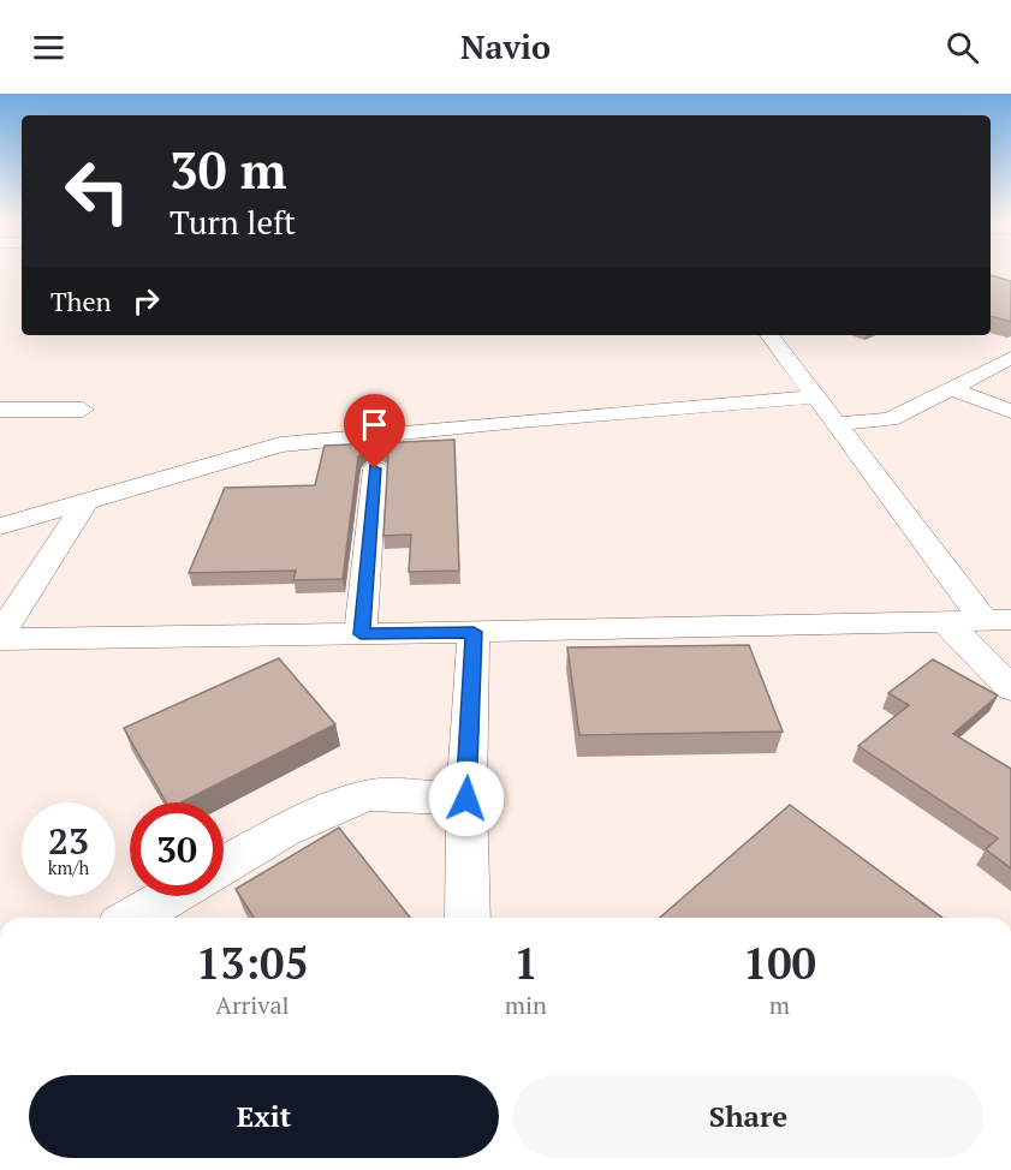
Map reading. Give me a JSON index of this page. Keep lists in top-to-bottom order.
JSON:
{
  "page": {
    "header": "Navio",
    "turn": ["30 m", "Turn left"],
    "then": "Then",
    "speed": "23 km/h",
    "limit": "30",
    "eta": [
      "13:05",
      "Arrival",
      "1",
      "min",
      "100",
      "m"
    ],
    "buttons": ["Exit", "Share"]
  }
}
